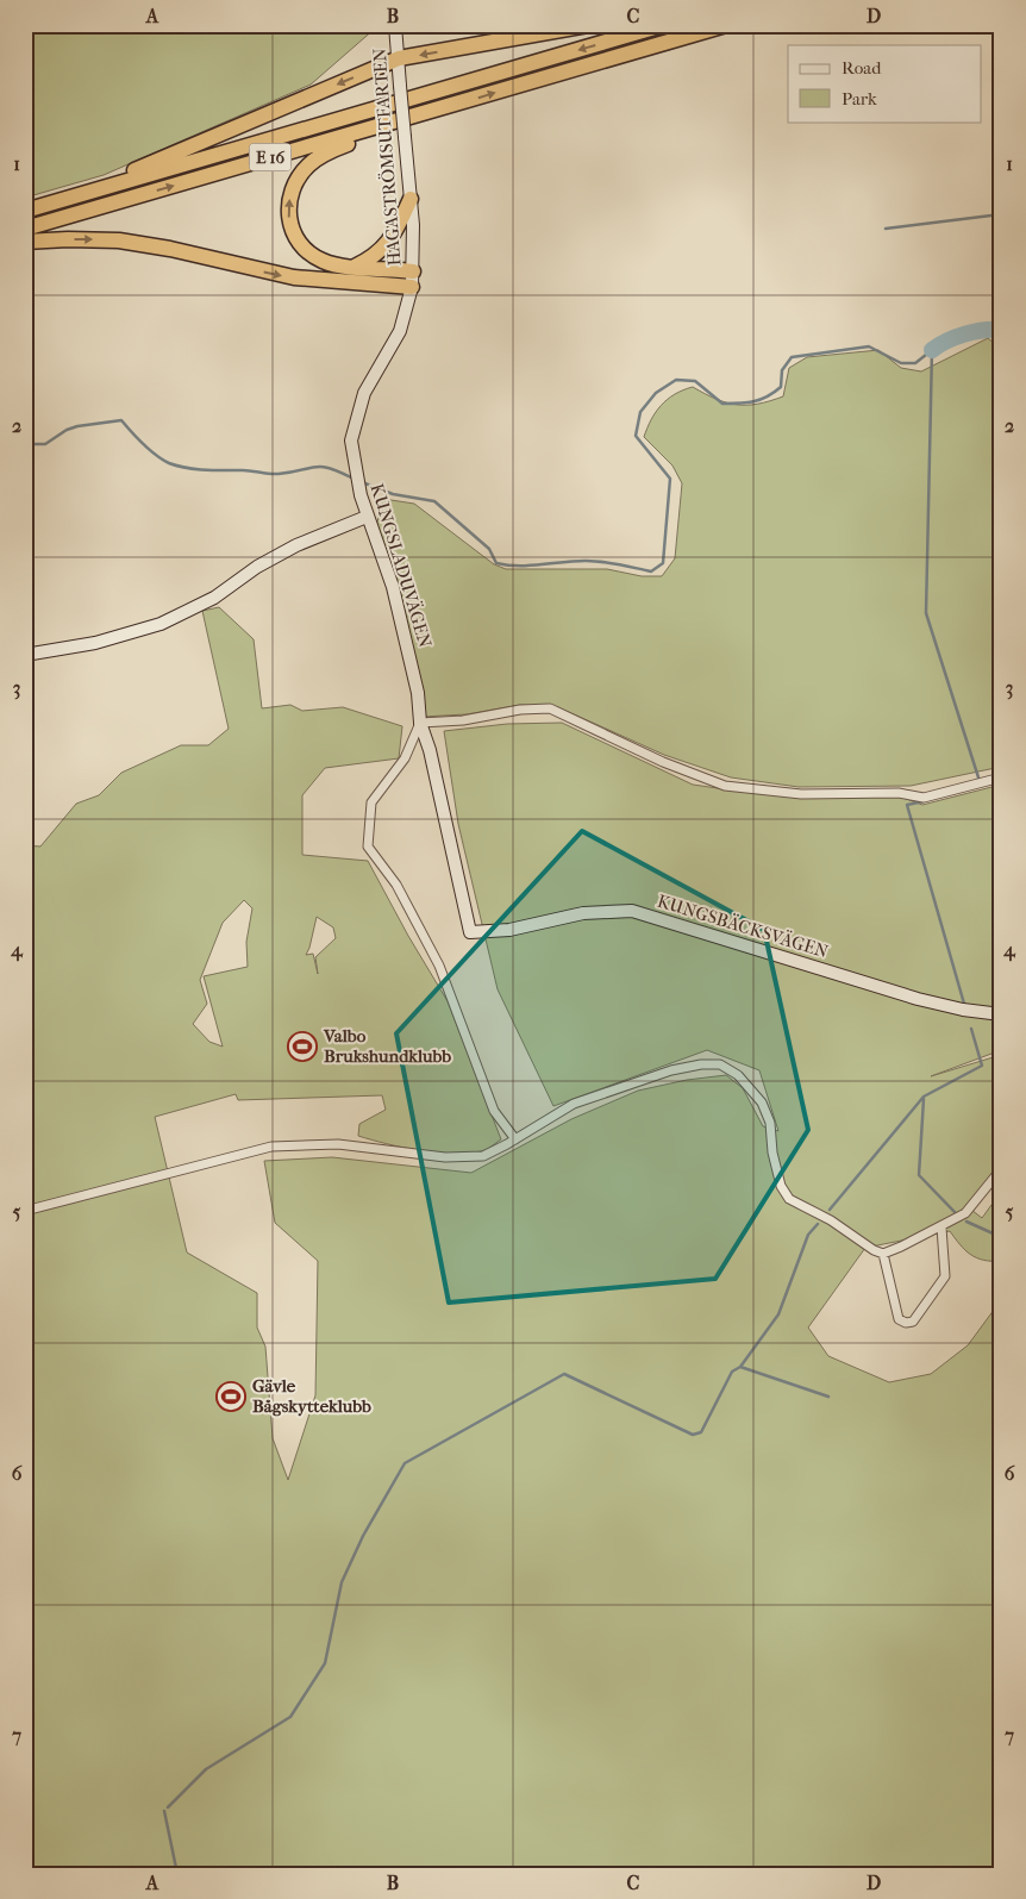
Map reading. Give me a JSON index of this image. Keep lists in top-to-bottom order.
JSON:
{
  "streets": {
    "highway": ["E 16"],
    "street": ["HAGASTRÖMSUTFARTEN", "KUNGSLADUVÄGEN", "KUNGSBÄCKSVÄGEN"]
  },
  "crossings": [
    ["HAGASTRÖMSUTFARTEN", "KUNGSLADUVÄGEN"],
    ["KUNGSLADUVÄGEN", "KUNGSBÄCKSVÄGEN"]
  ],
  "places": {
    "sports": ["Valbo Brukshundklubb", "Gävle Bågskytteklubb"]
  },
  "legend": ["Road", "Park"],
  "grid": {
    "columns": [
      "A",
      "B",
      "C",
      "D"
    ],
    "rows": [
      "1",
      "2",
      "3",
      "4",
      "5",
      "6",
      "7"
    ]
  }
}
